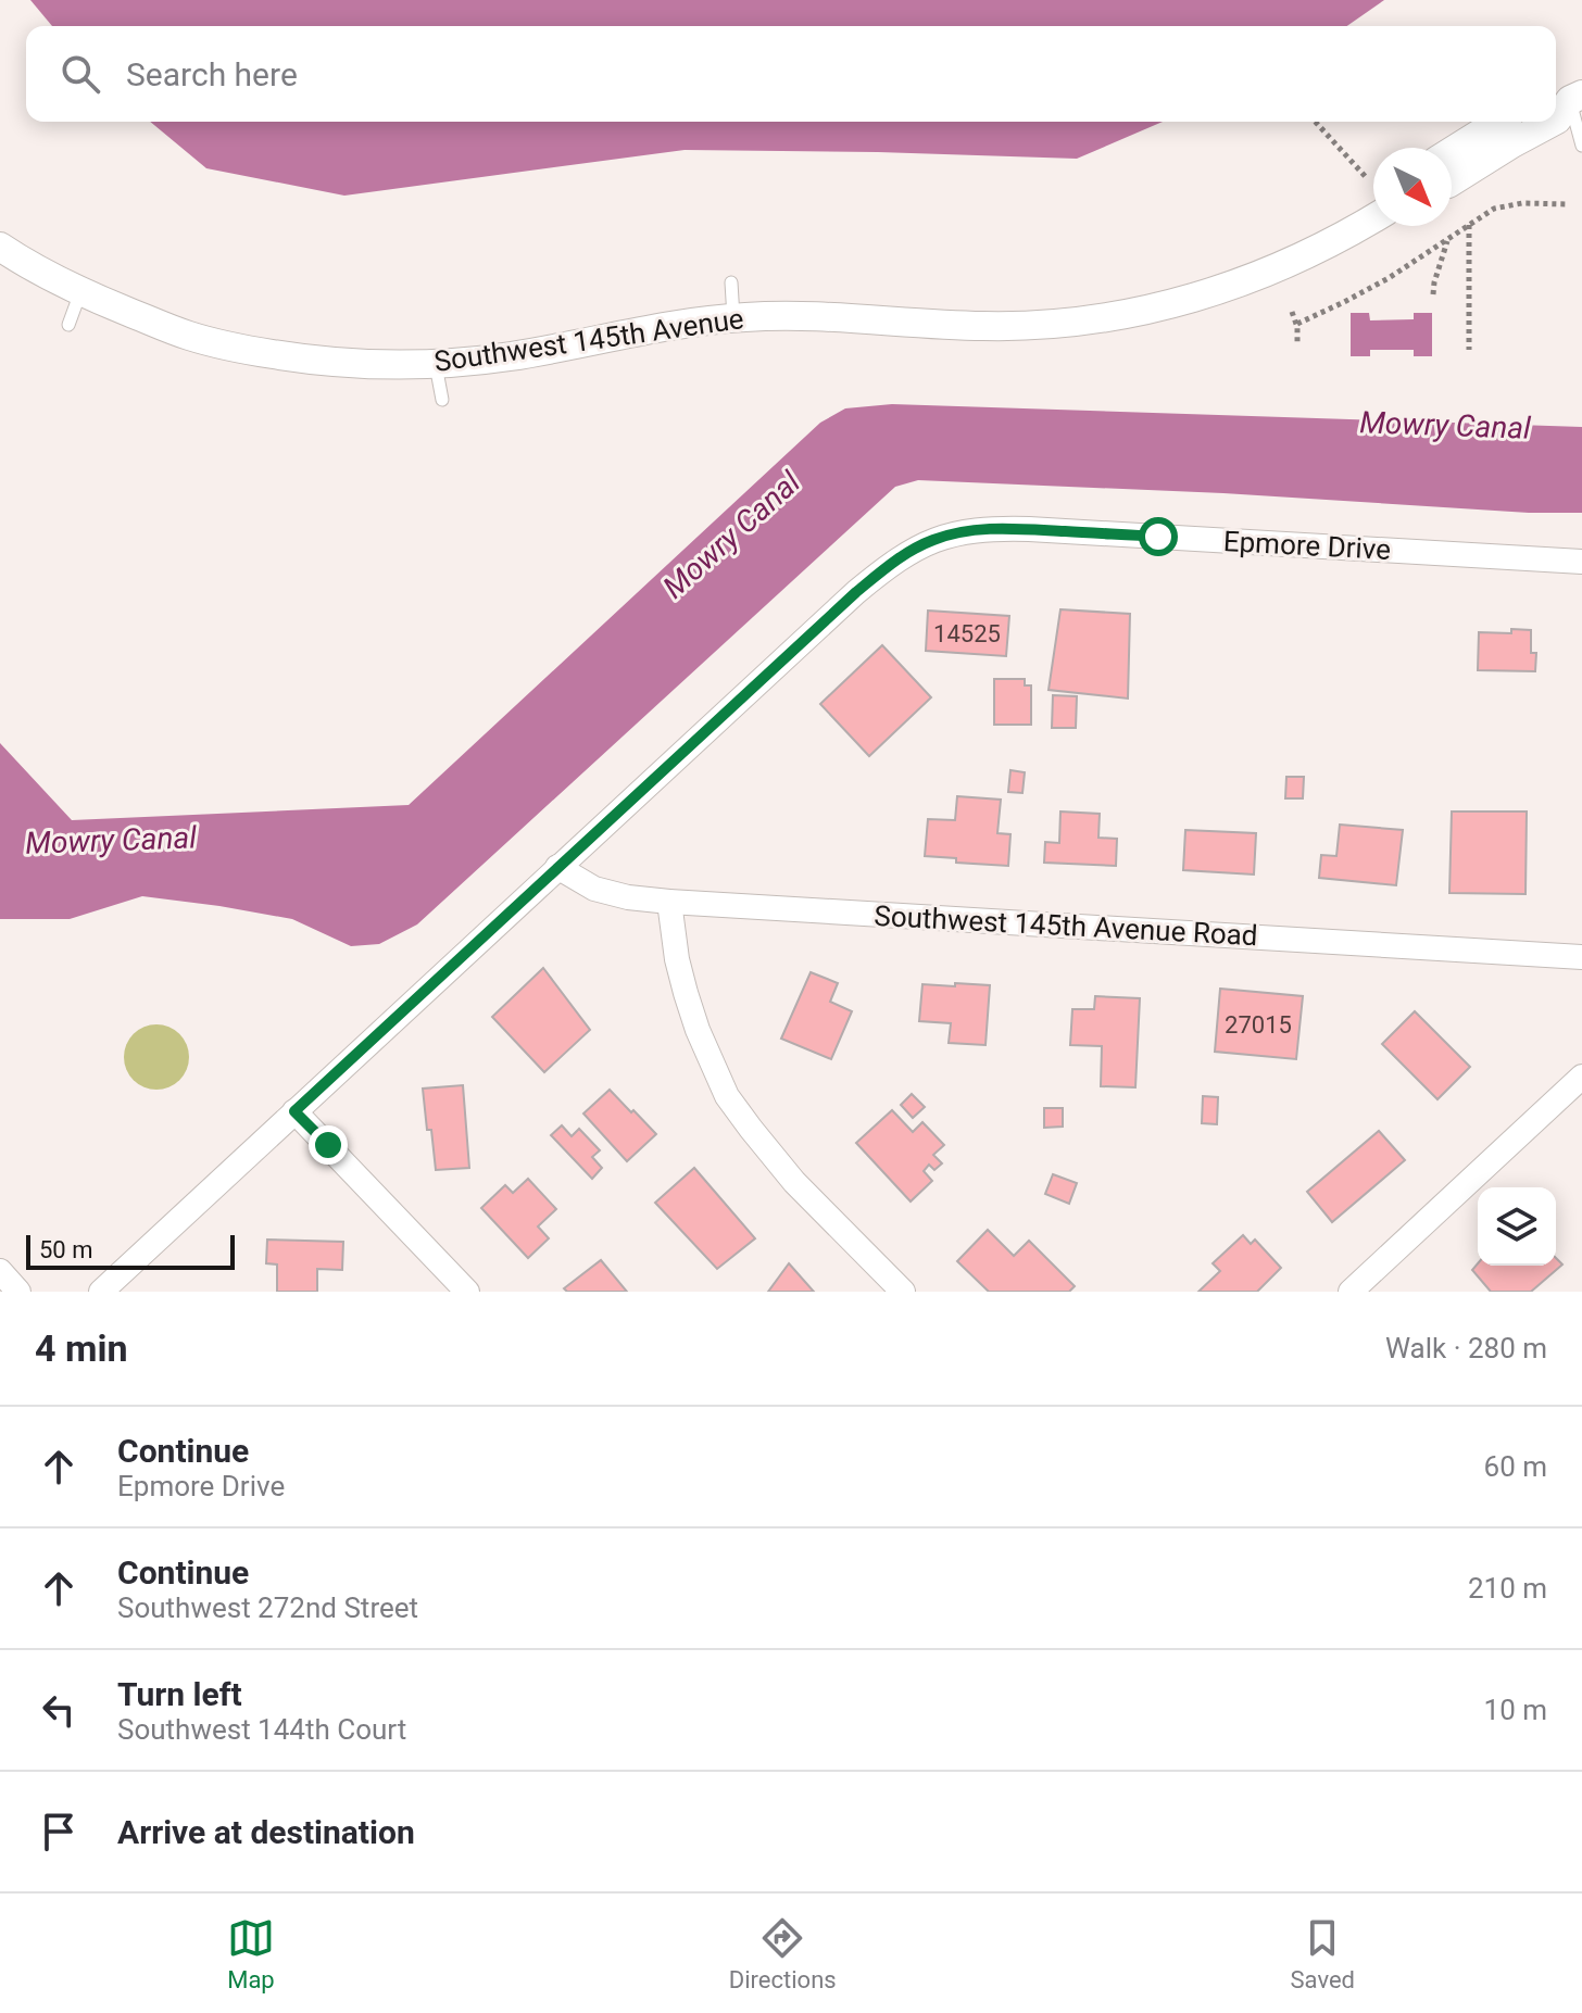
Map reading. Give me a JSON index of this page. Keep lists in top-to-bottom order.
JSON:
{
  "streets": {
    "street": ["Southwest 145th Avenue", "Epmore Drive", "Southwest 145th Avenue Road"]
  },
  "crossings": [
    ["Epmore Drive", "Southwest 145th Avenue Road"]
  ],
  "water": ["Mowry Canal"],
  "house_numbers": ["14525", "27015"],
  "scale_bar": "50 m",
  "north": "bottom right",
  "page": {
    "search": "Search here",
    "scale": "50 m",
    "heading": ["4 min", "Walk · 280 m"],
    "list": [
      ["Continue", "Epmore Drive", "60 m"],
      ["Continue", "Southwest 272nd Street", "210 m"],
      ["Turn left", "Southwest 144th Court", "10 m"],
      "Arrive at destination"
    ],
    "nav": ["Map", "Directions", "Saved"]
  }
}
